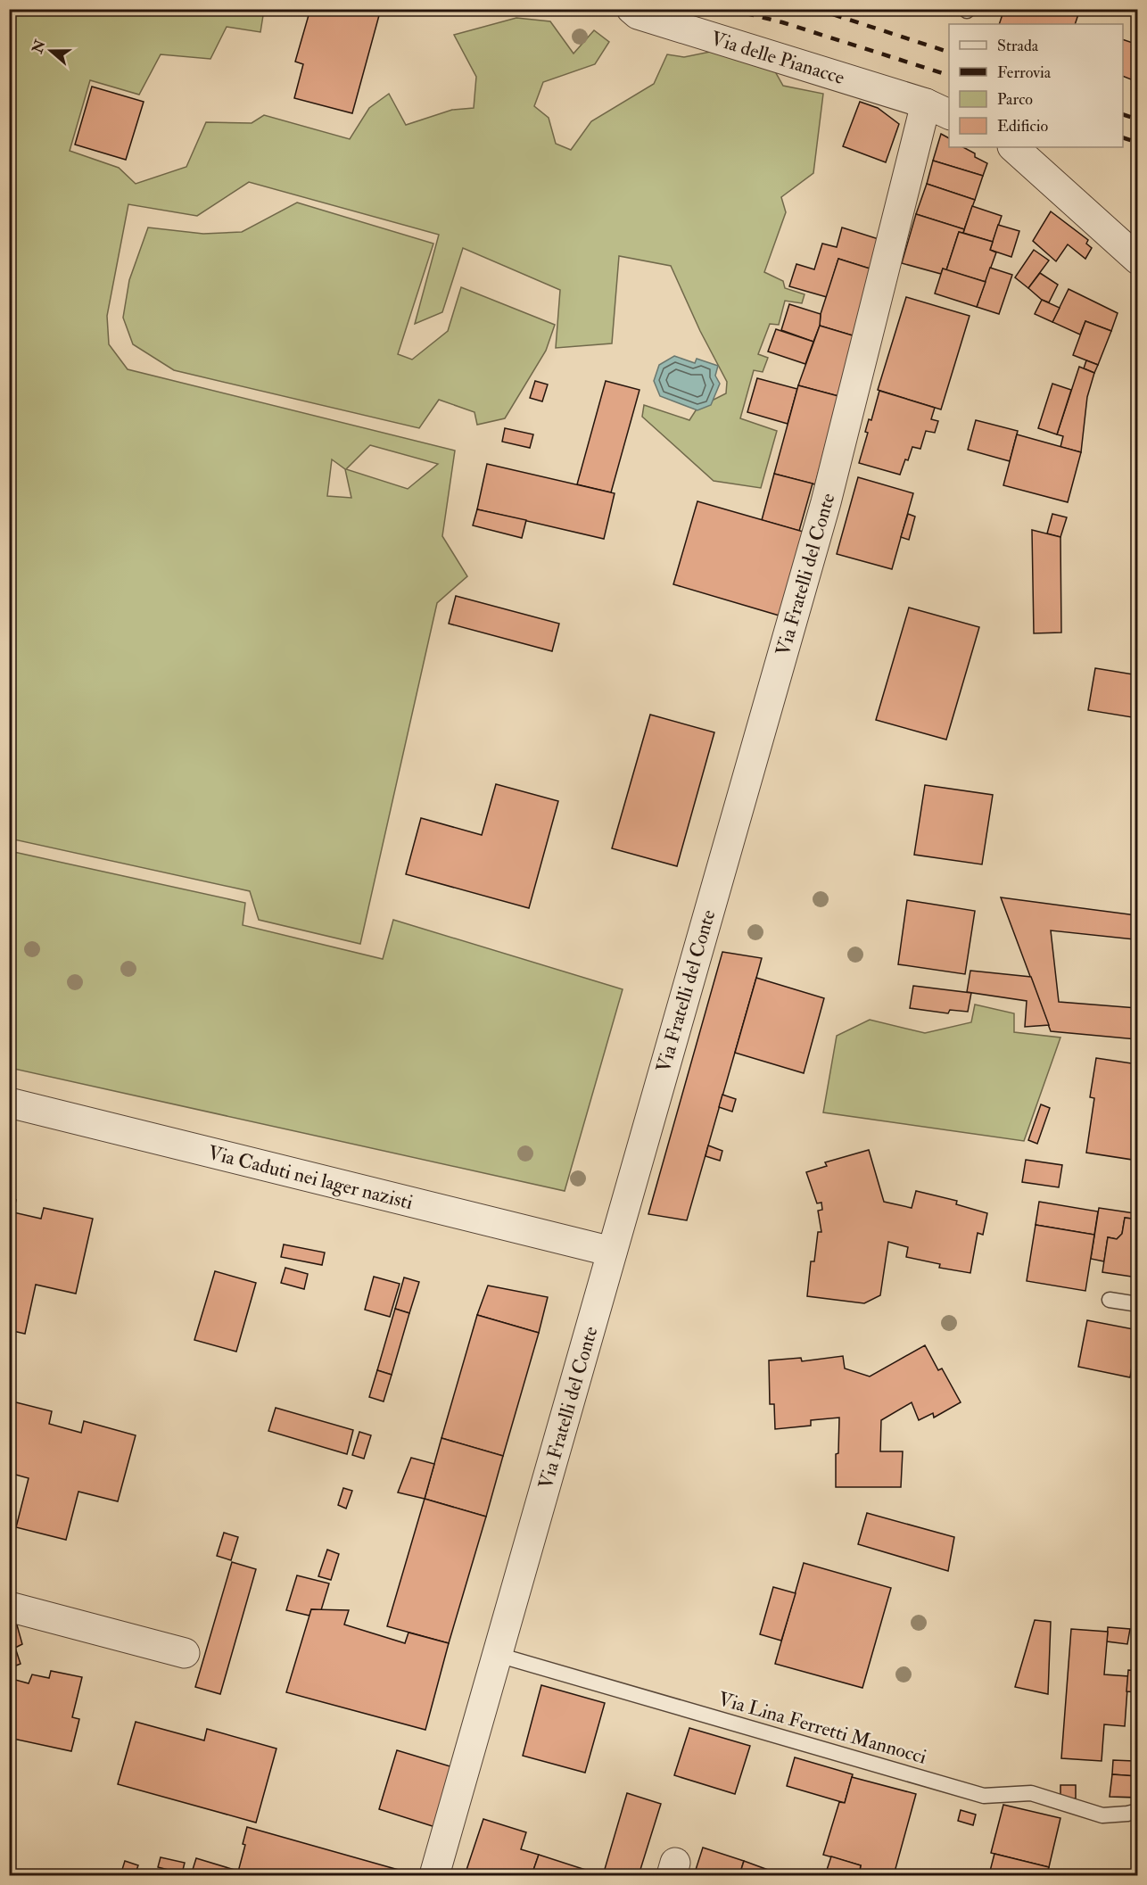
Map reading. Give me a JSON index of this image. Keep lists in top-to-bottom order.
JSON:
{
  "streets": {
    "street": ["Via delle Pianacce", "Via Fratelli del Conte", "Via Caduti nei lager nazisti"],
    "lane": ["Via Lina Ferretti Mannocci"]
  },
  "crossings": [
    ["Via delle Pianacce", "Via Fratelli del Conte"],
    ["Via Fratelli del Conte", "Via Caduti nei lager nazisti"],
    ["Via Fratelli del Conte", "Via Lina Ferretti Mannocci"]
  ],
  "legend": [
    "Strada",
    "Ferrovia",
    "Parco",
    "Edificio"
  ],
  "north": "left"
}
